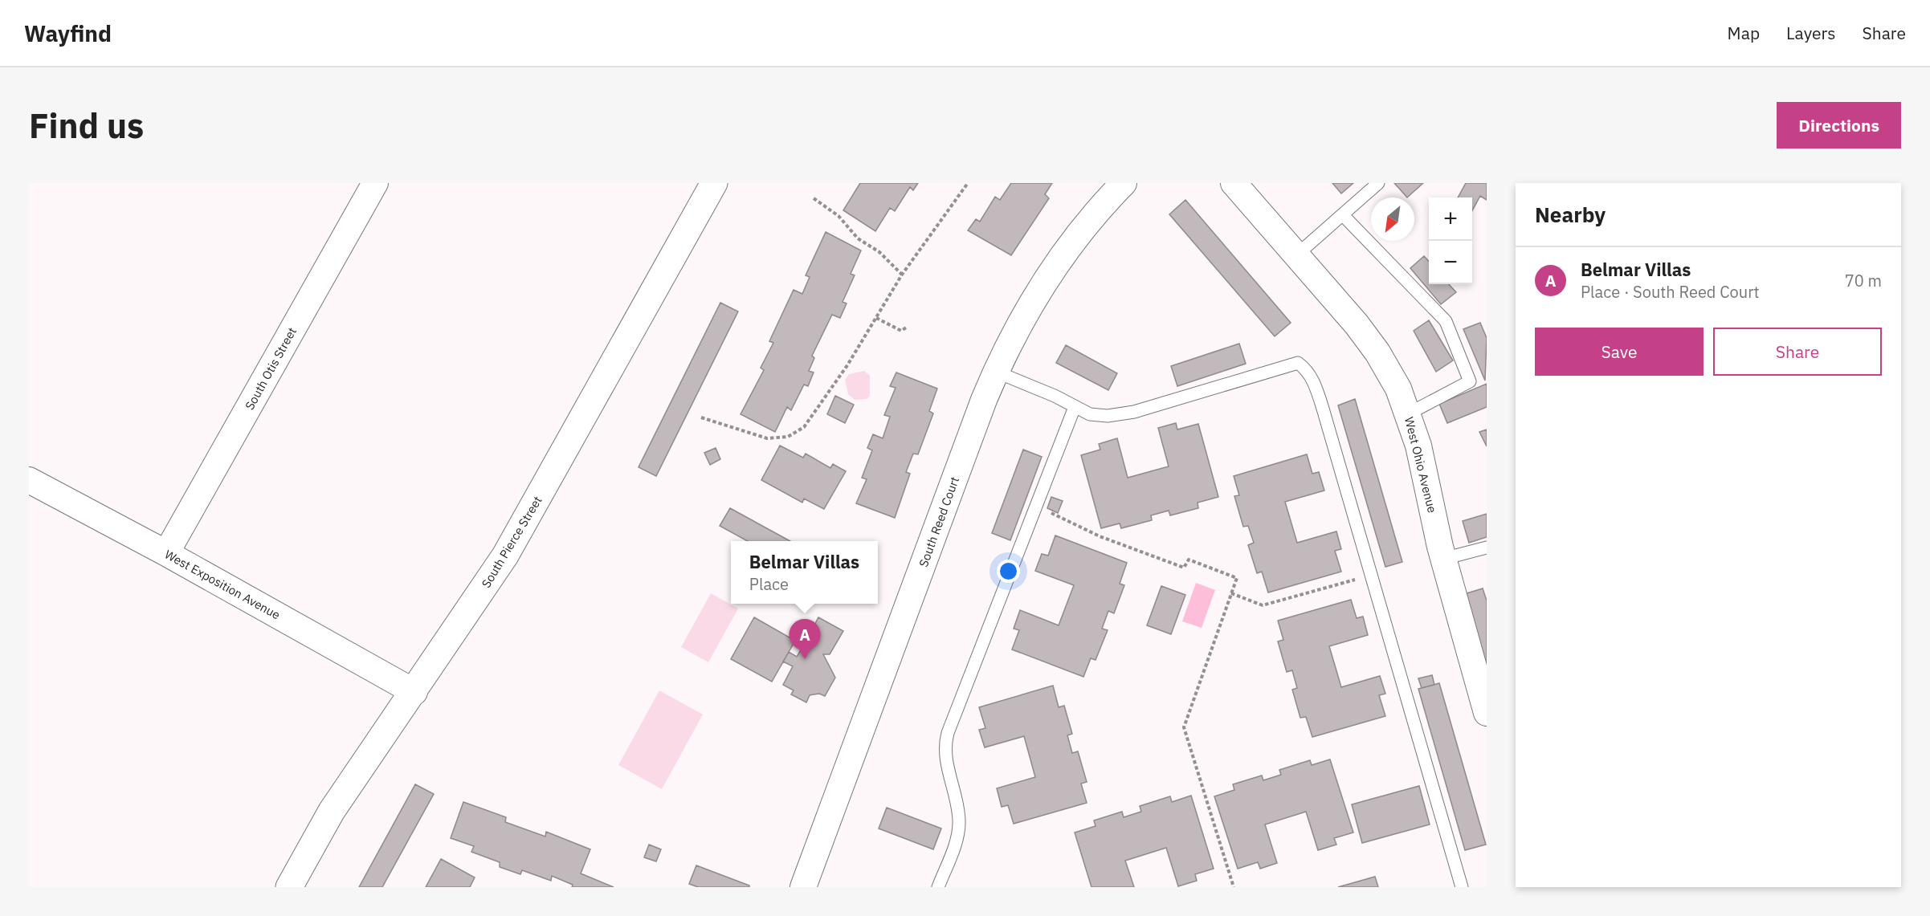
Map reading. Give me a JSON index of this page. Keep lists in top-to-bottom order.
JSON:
{
  "streets": {
    "street": [
      "South Otis Street",
      "West Ohio Avenue",
      "South Reed Court",
      "South Pierce Street",
      "West Exposition Avenue"
    ]
  },
  "crossings": [
    ["South Otis Street", "West Exposition Avenue"],
    ["South Pierce Street", "West Exposition Avenue"]
  ],
  "north": "bottom left",
  "page": {
    "header": "Wayfind",
    "nav": ["Map", "Layers", "Share"],
    "buttons": [
      "Directions",
      ["Save", "Share"]
    ],
    "title": "Find us",
    "heading": "Nearby",
    "map_buttons": ["+", "−"],
    "list": [
      {
        "mark": "A",
        "name": "Belmar Villas",
        "note": "Place · South Reed Court",
        "value": "70 m"
      }
    ],
    "popup": ["Belmar Villas", "Place"],
    "pins": "A"
  }
}
